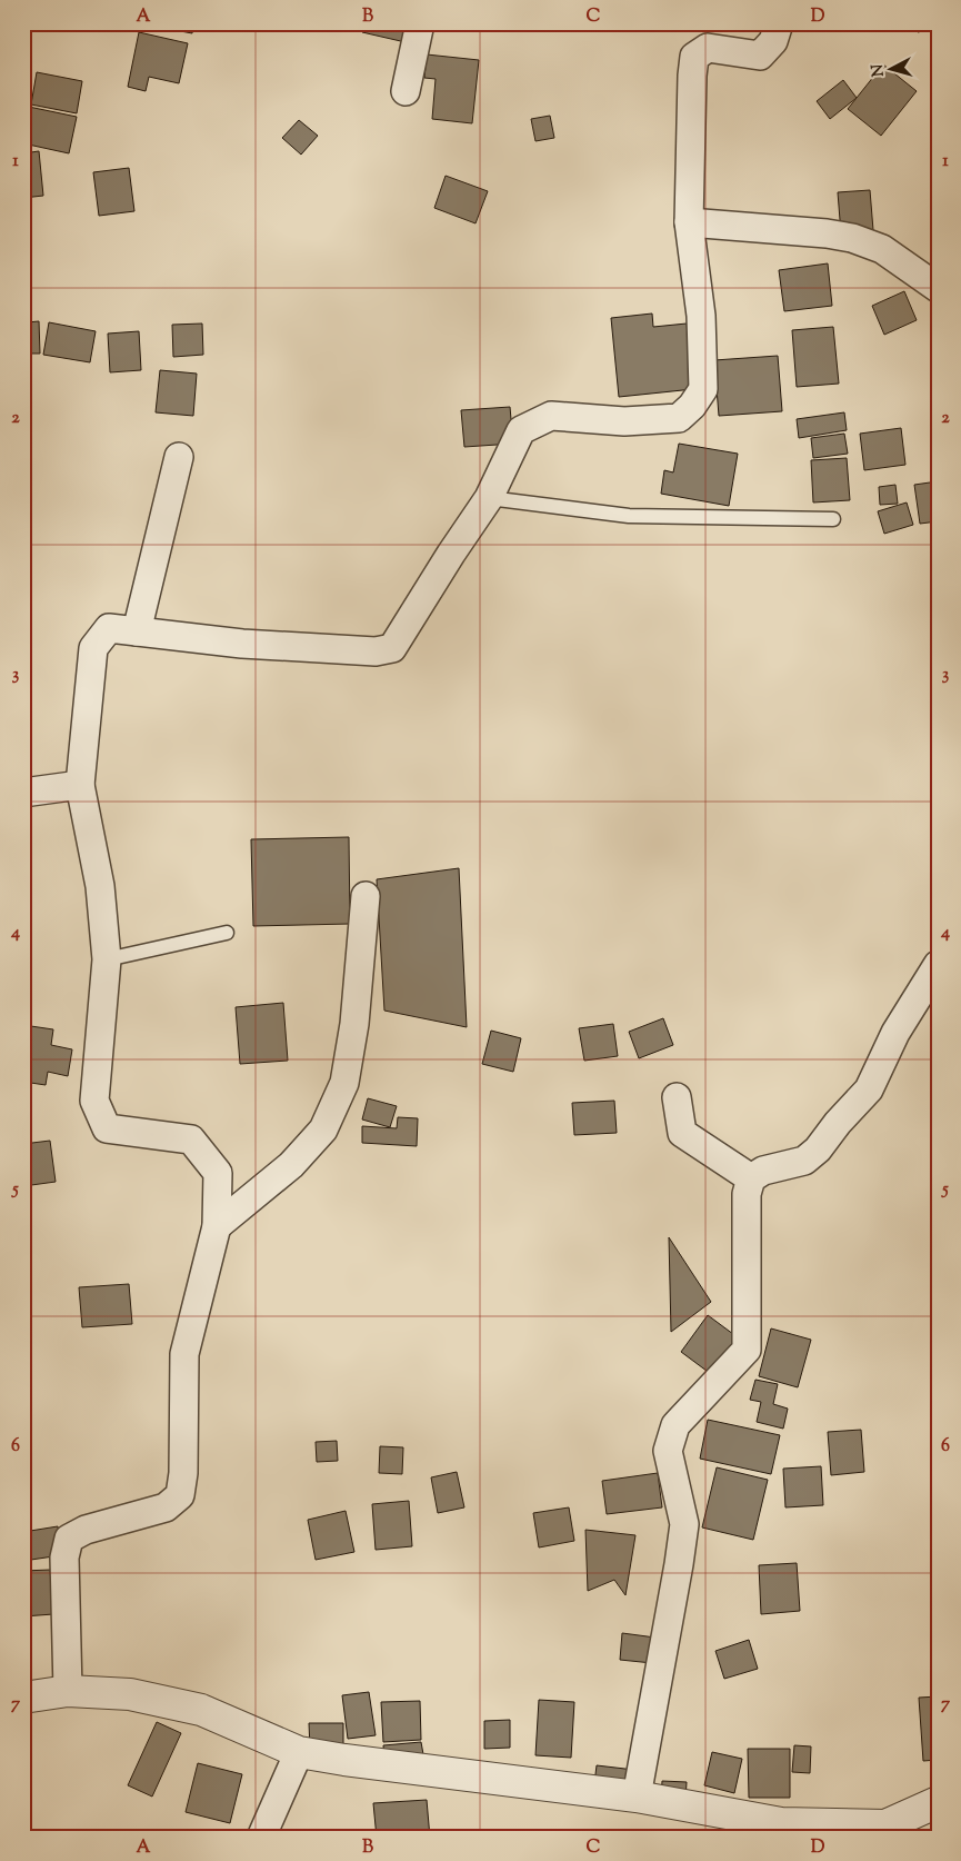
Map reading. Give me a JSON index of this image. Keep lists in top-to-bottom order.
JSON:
{
  "north": "left",
  "grid": {
    "columns": [
      "A",
      "B",
      "C",
      "D"
    ],
    "rows": [
      "1",
      "2",
      "3",
      "4",
      "5",
      "6",
      "7"
    ]
  }
}
